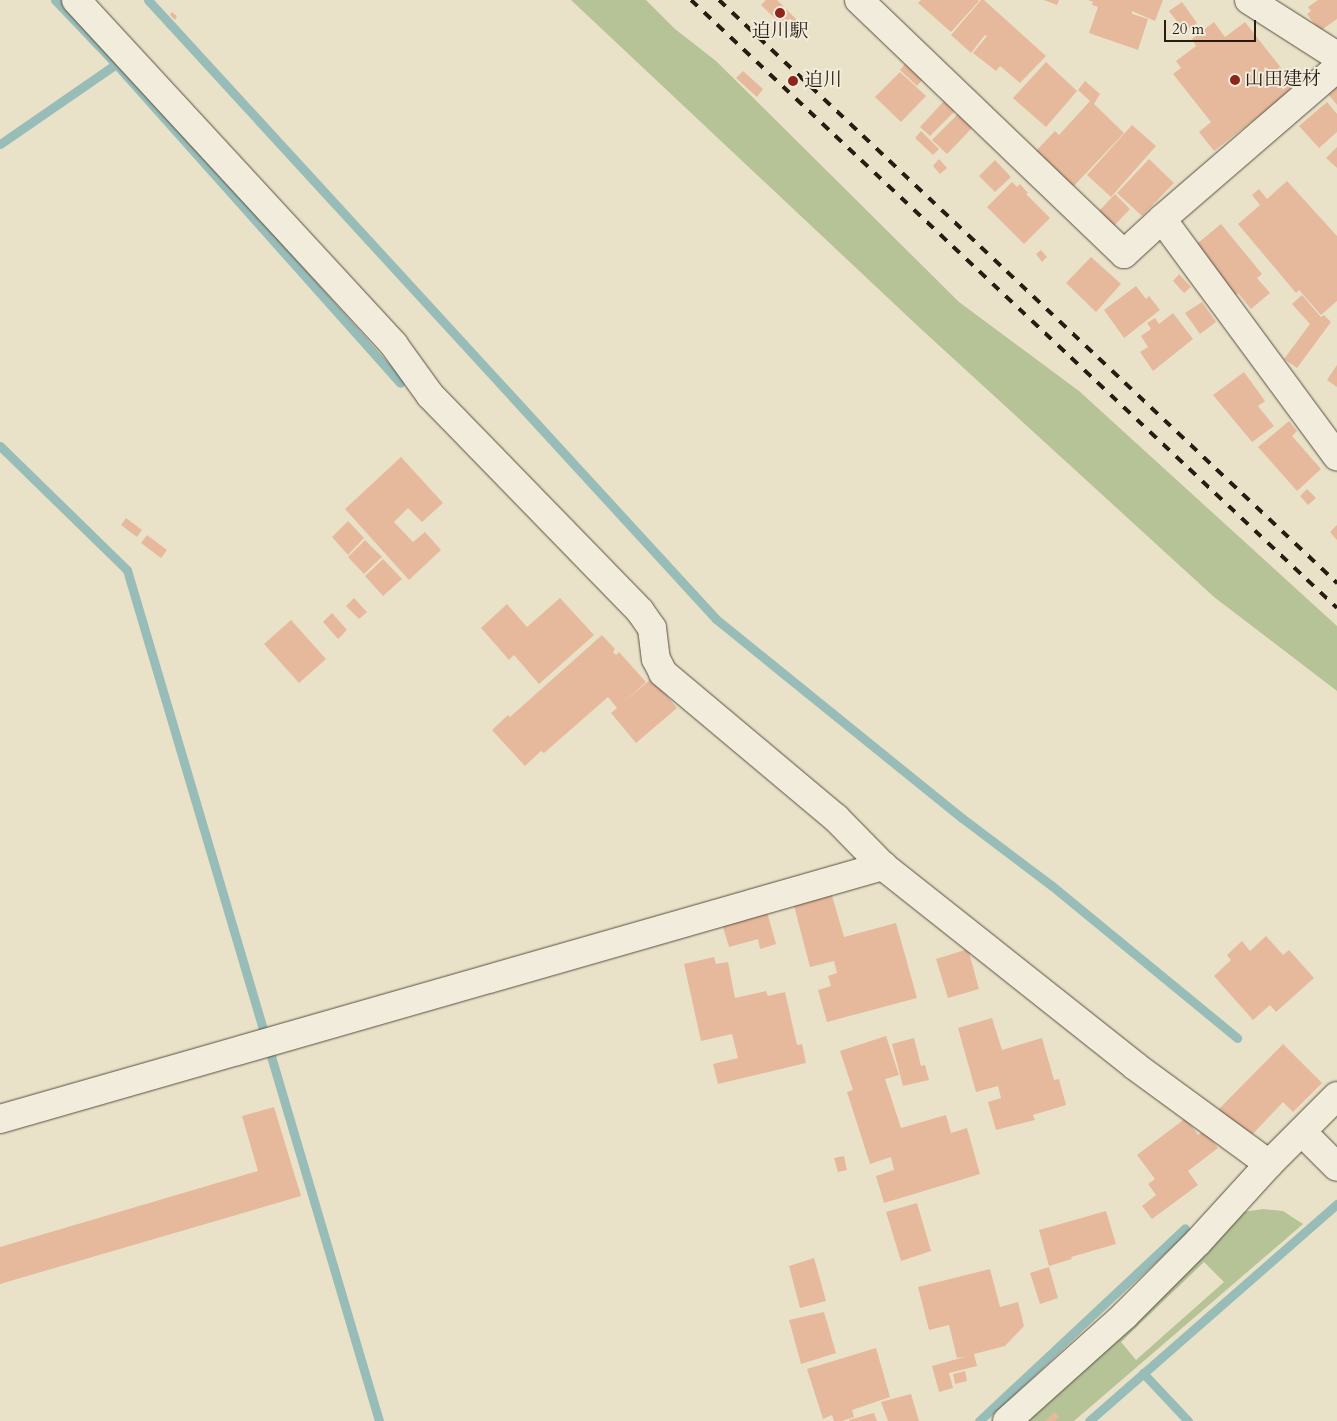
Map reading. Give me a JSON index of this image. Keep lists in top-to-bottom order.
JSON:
{
  "places": ["迫川駅", "山田建材", "迫川"],
  "scale_bar": "20 m"
}
